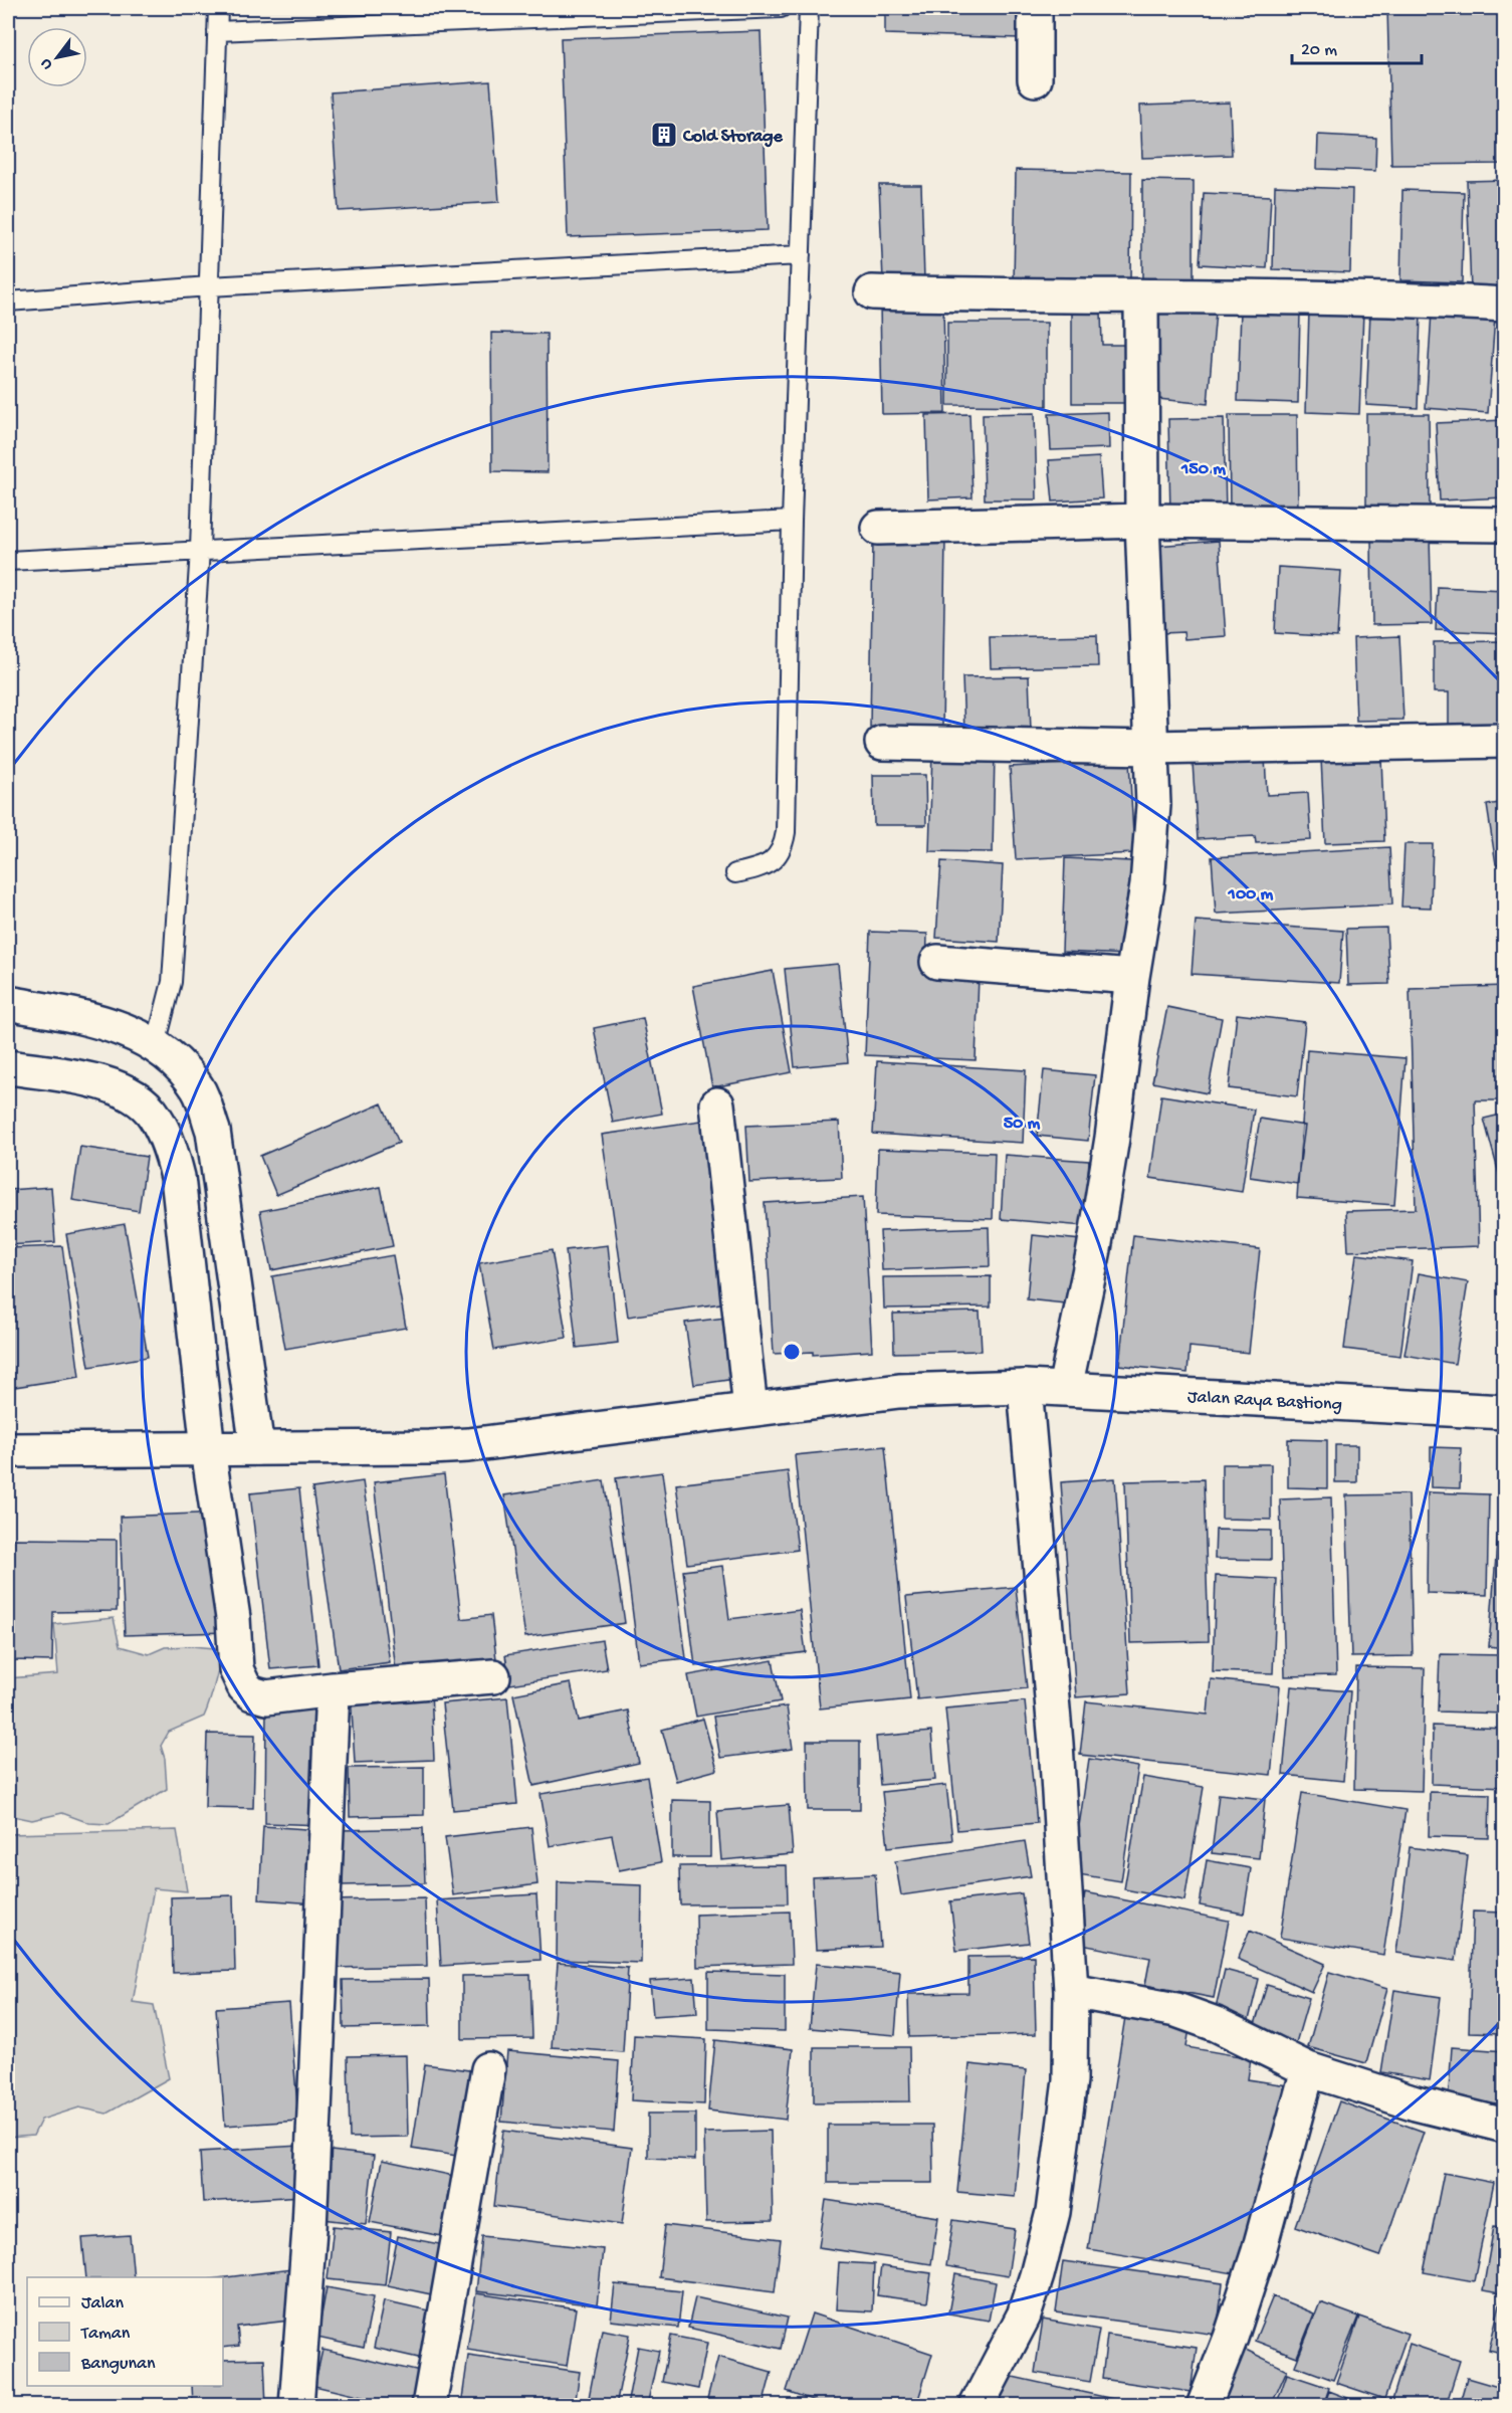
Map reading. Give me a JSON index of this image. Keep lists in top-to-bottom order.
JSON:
{
  "streets": {
    "main road": ["Jalan Raya Bastiong"]
  },
  "places": {
    "building": ["Cold Storage"]
  },
  "legend": ["Jalan", "Taman", "Bangunan"],
  "scale_bar": "20 m",
  "north": "bottom left",
  "rings": ["150 m", "100 m", "50 m"]
}
